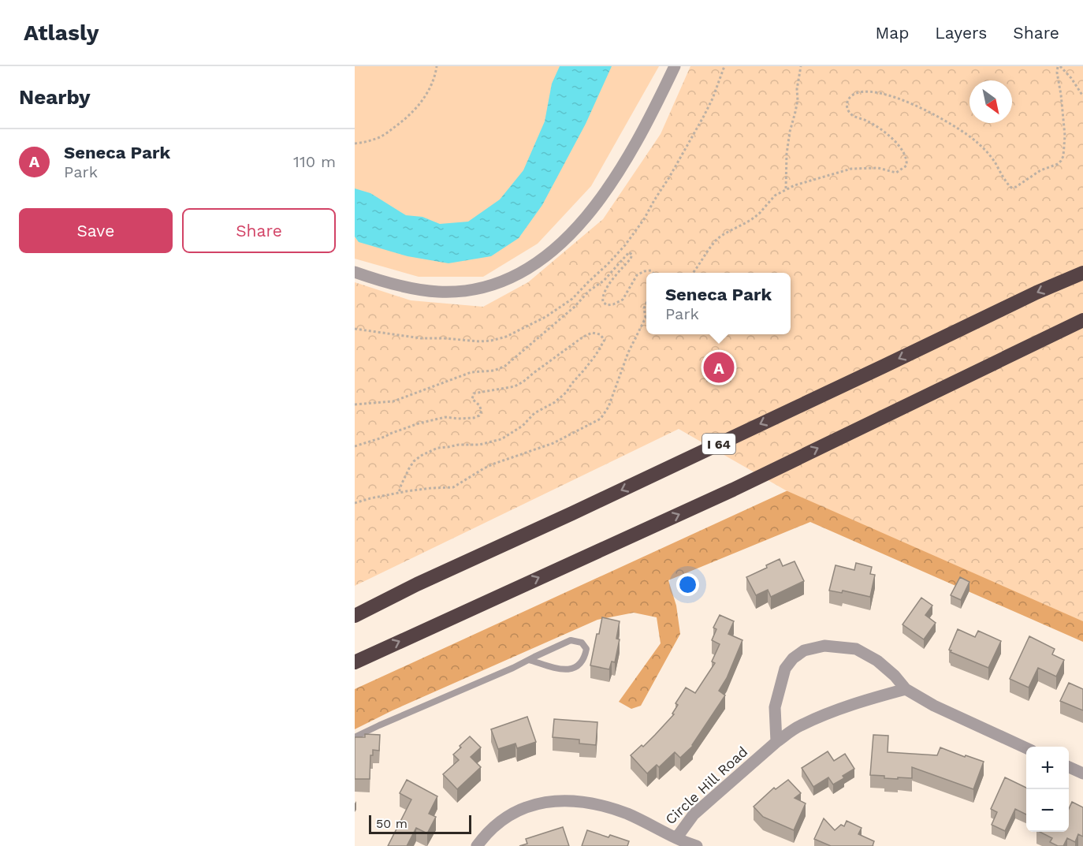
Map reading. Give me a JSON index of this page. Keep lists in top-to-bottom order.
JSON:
{
  "streets": {
    "highway": ["I 64"],
    "street": ["Circle Hill Road"]
  },
  "scale_bar": "50 m",
  "north": "bottom right",
  "page": {
    "header": "Atlasly",
    "nav": ["Map", "Layers", "Share"],
    "heading": "Nearby",
    "list": [
      {
        "mark": "A",
        "name": "Seneca Park",
        "note": "Park",
        "value": "110 m"
      }
    ],
    "buttons": ["Save", "Share"],
    "popup": ["Seneca Park", "Park"],
    "pins": "A",
    "map_buttons": ["+", "−"],
    "scale": "50 m"
  }
}
